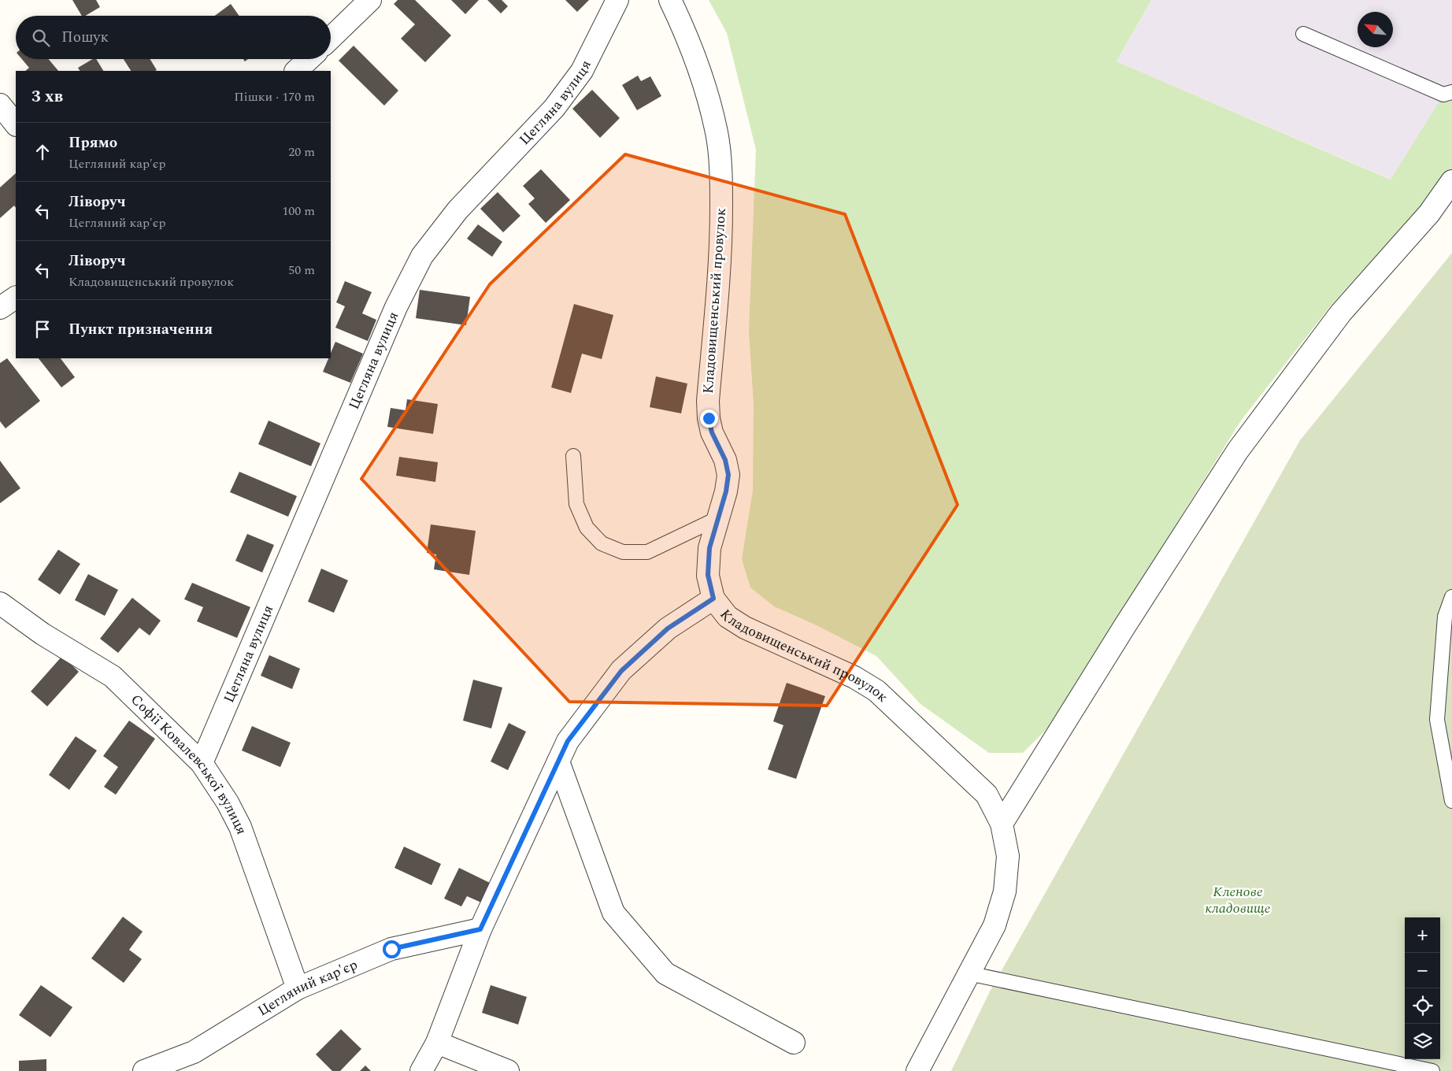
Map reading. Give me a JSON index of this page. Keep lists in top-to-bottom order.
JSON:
{
  "streets": {
    "street": [
      "Цегляна вулиця",
      "Кладовищенський провулок",
      "Софії Ковалевської вулиця",
      "Цегляний кар'єр"
    ]
  },
  "crossings": [
    ["Цегляна вулиця", "Софії Ковалевської вулиця"],
    ["Софії Ковалевської вулиця", "Цегляний кар'єр"]
  ],
  "parks": ["Кленове кладовище"],
  "north": "top left",
  "page": {
    "search": "Пошук",
    "heading": ["3 хв", "Пішки · 170 m"],
    "list": [
      ["Прямо", "Цегляний кар'єр", "20 m"],
      ["Ліворуч", "Цегляний кар'єр", "100 m"],
      ["Ліворуч", "Кладовищенський провулок", "50 m"],
      "Пункт призначення"
    ],
    "map_buttons": ["+", "−"]
  }
}
